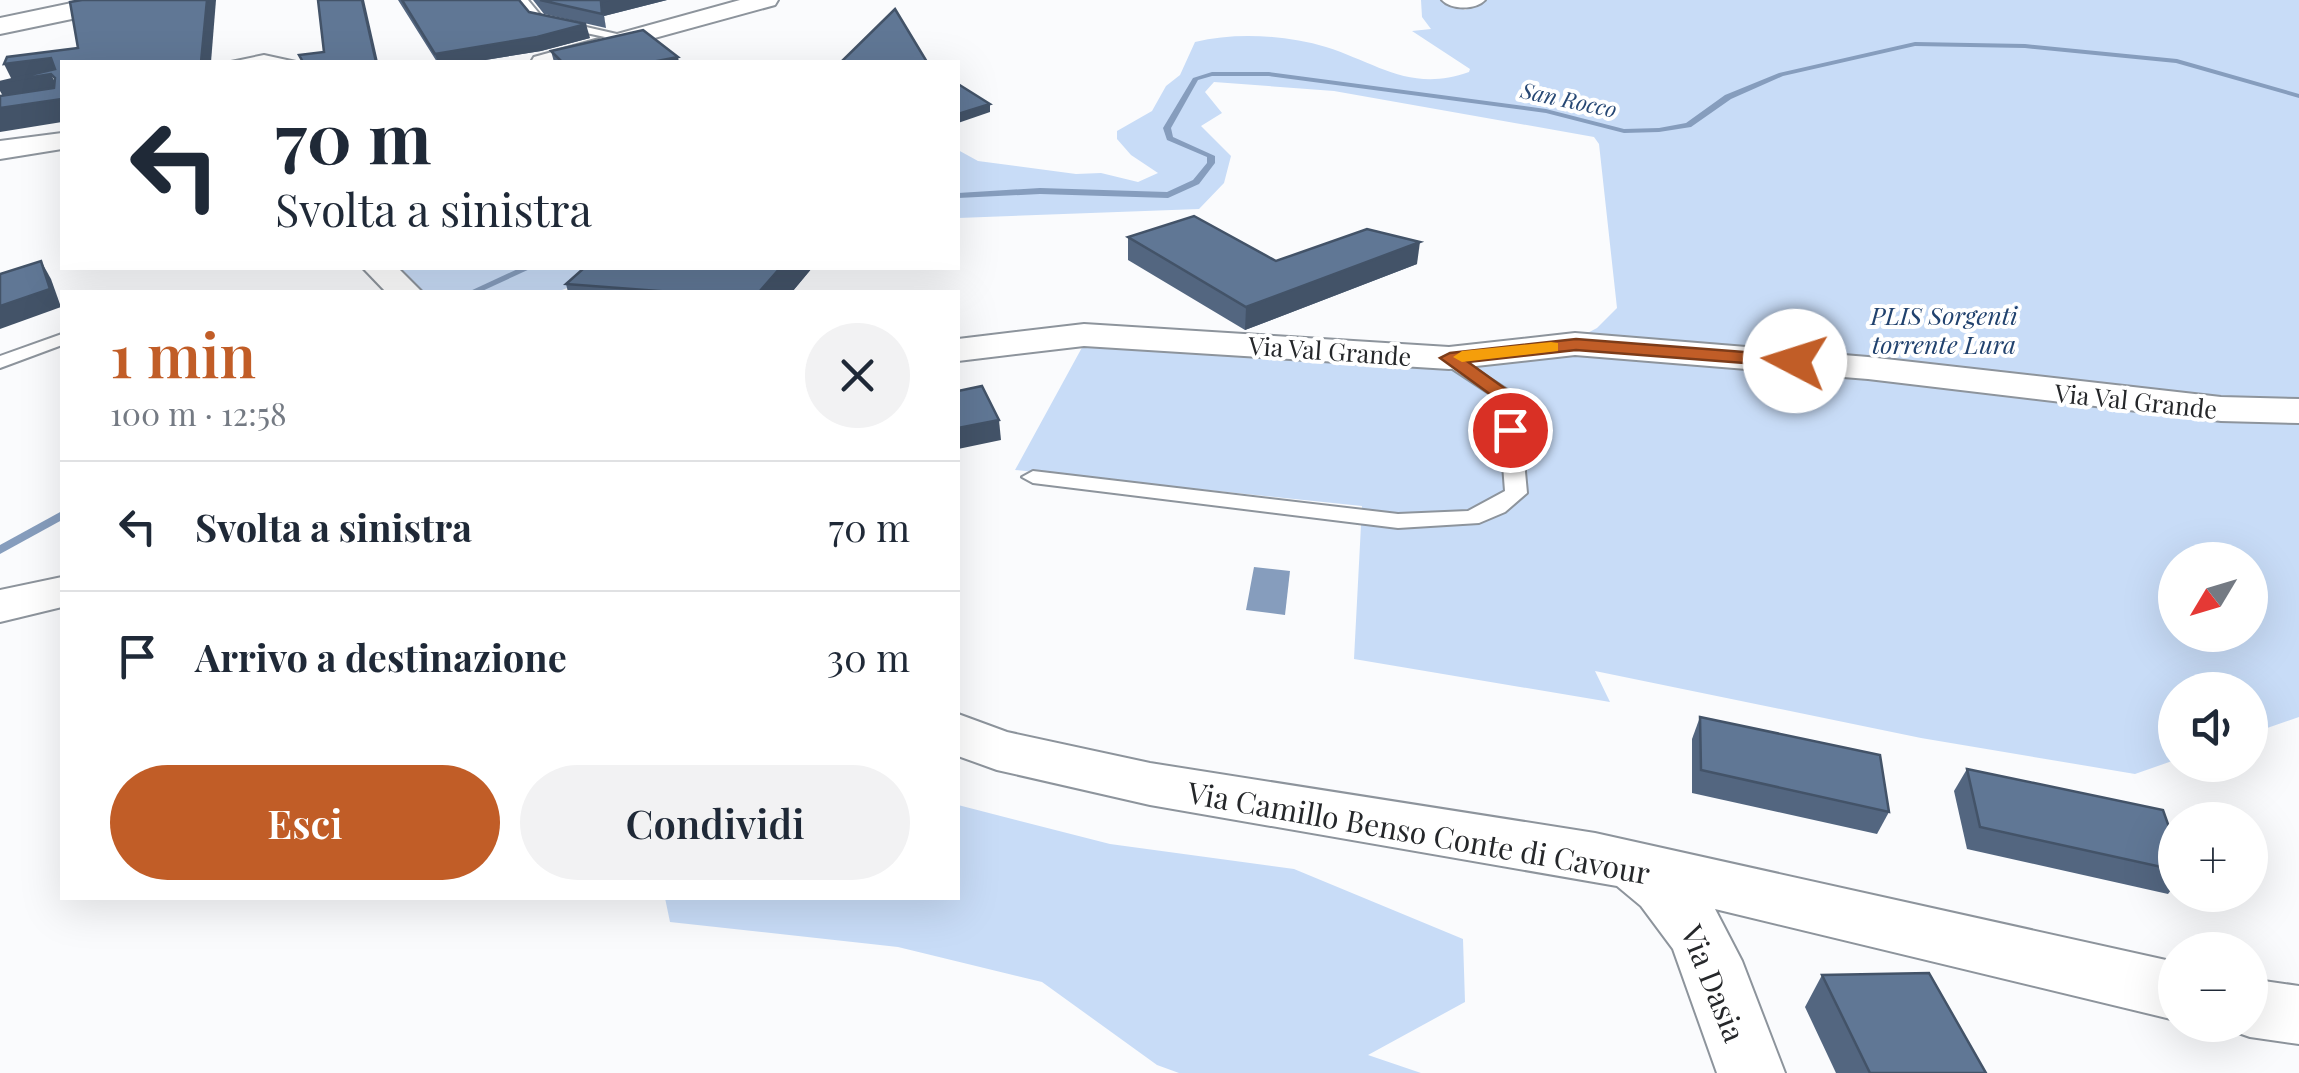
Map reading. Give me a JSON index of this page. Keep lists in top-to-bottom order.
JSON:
{
  "streets": {
    "street": ["Via Val Grande", "Via Camillo Benso Conte di Cavour", "Via Dasia"]
  },
  "crossings": [
    ["Via Camillo Benso Conte di Cavour", "Via Dasia"]
  ],
  "water": ["San Rocco"],
  "parks": ["PLIS Sorgenti torrente Lura"],
  "north": "bottom left",
  "page": {
    "turn": ["70 m", "Svolta a sinistra"],
    "heading": ["1 min", "100 m · 12:58"],
    "list": [
      {
        "name": "Svolta a sinistra",
        "value": "70 m"
      },
      {
        "name": "Arrivo a destinazione",
        "value": "30 m"
      }
    ],
    "map_buttons": ["+", "−"],
    "buttons": ["Esci", "Condividi"]
  }
}
